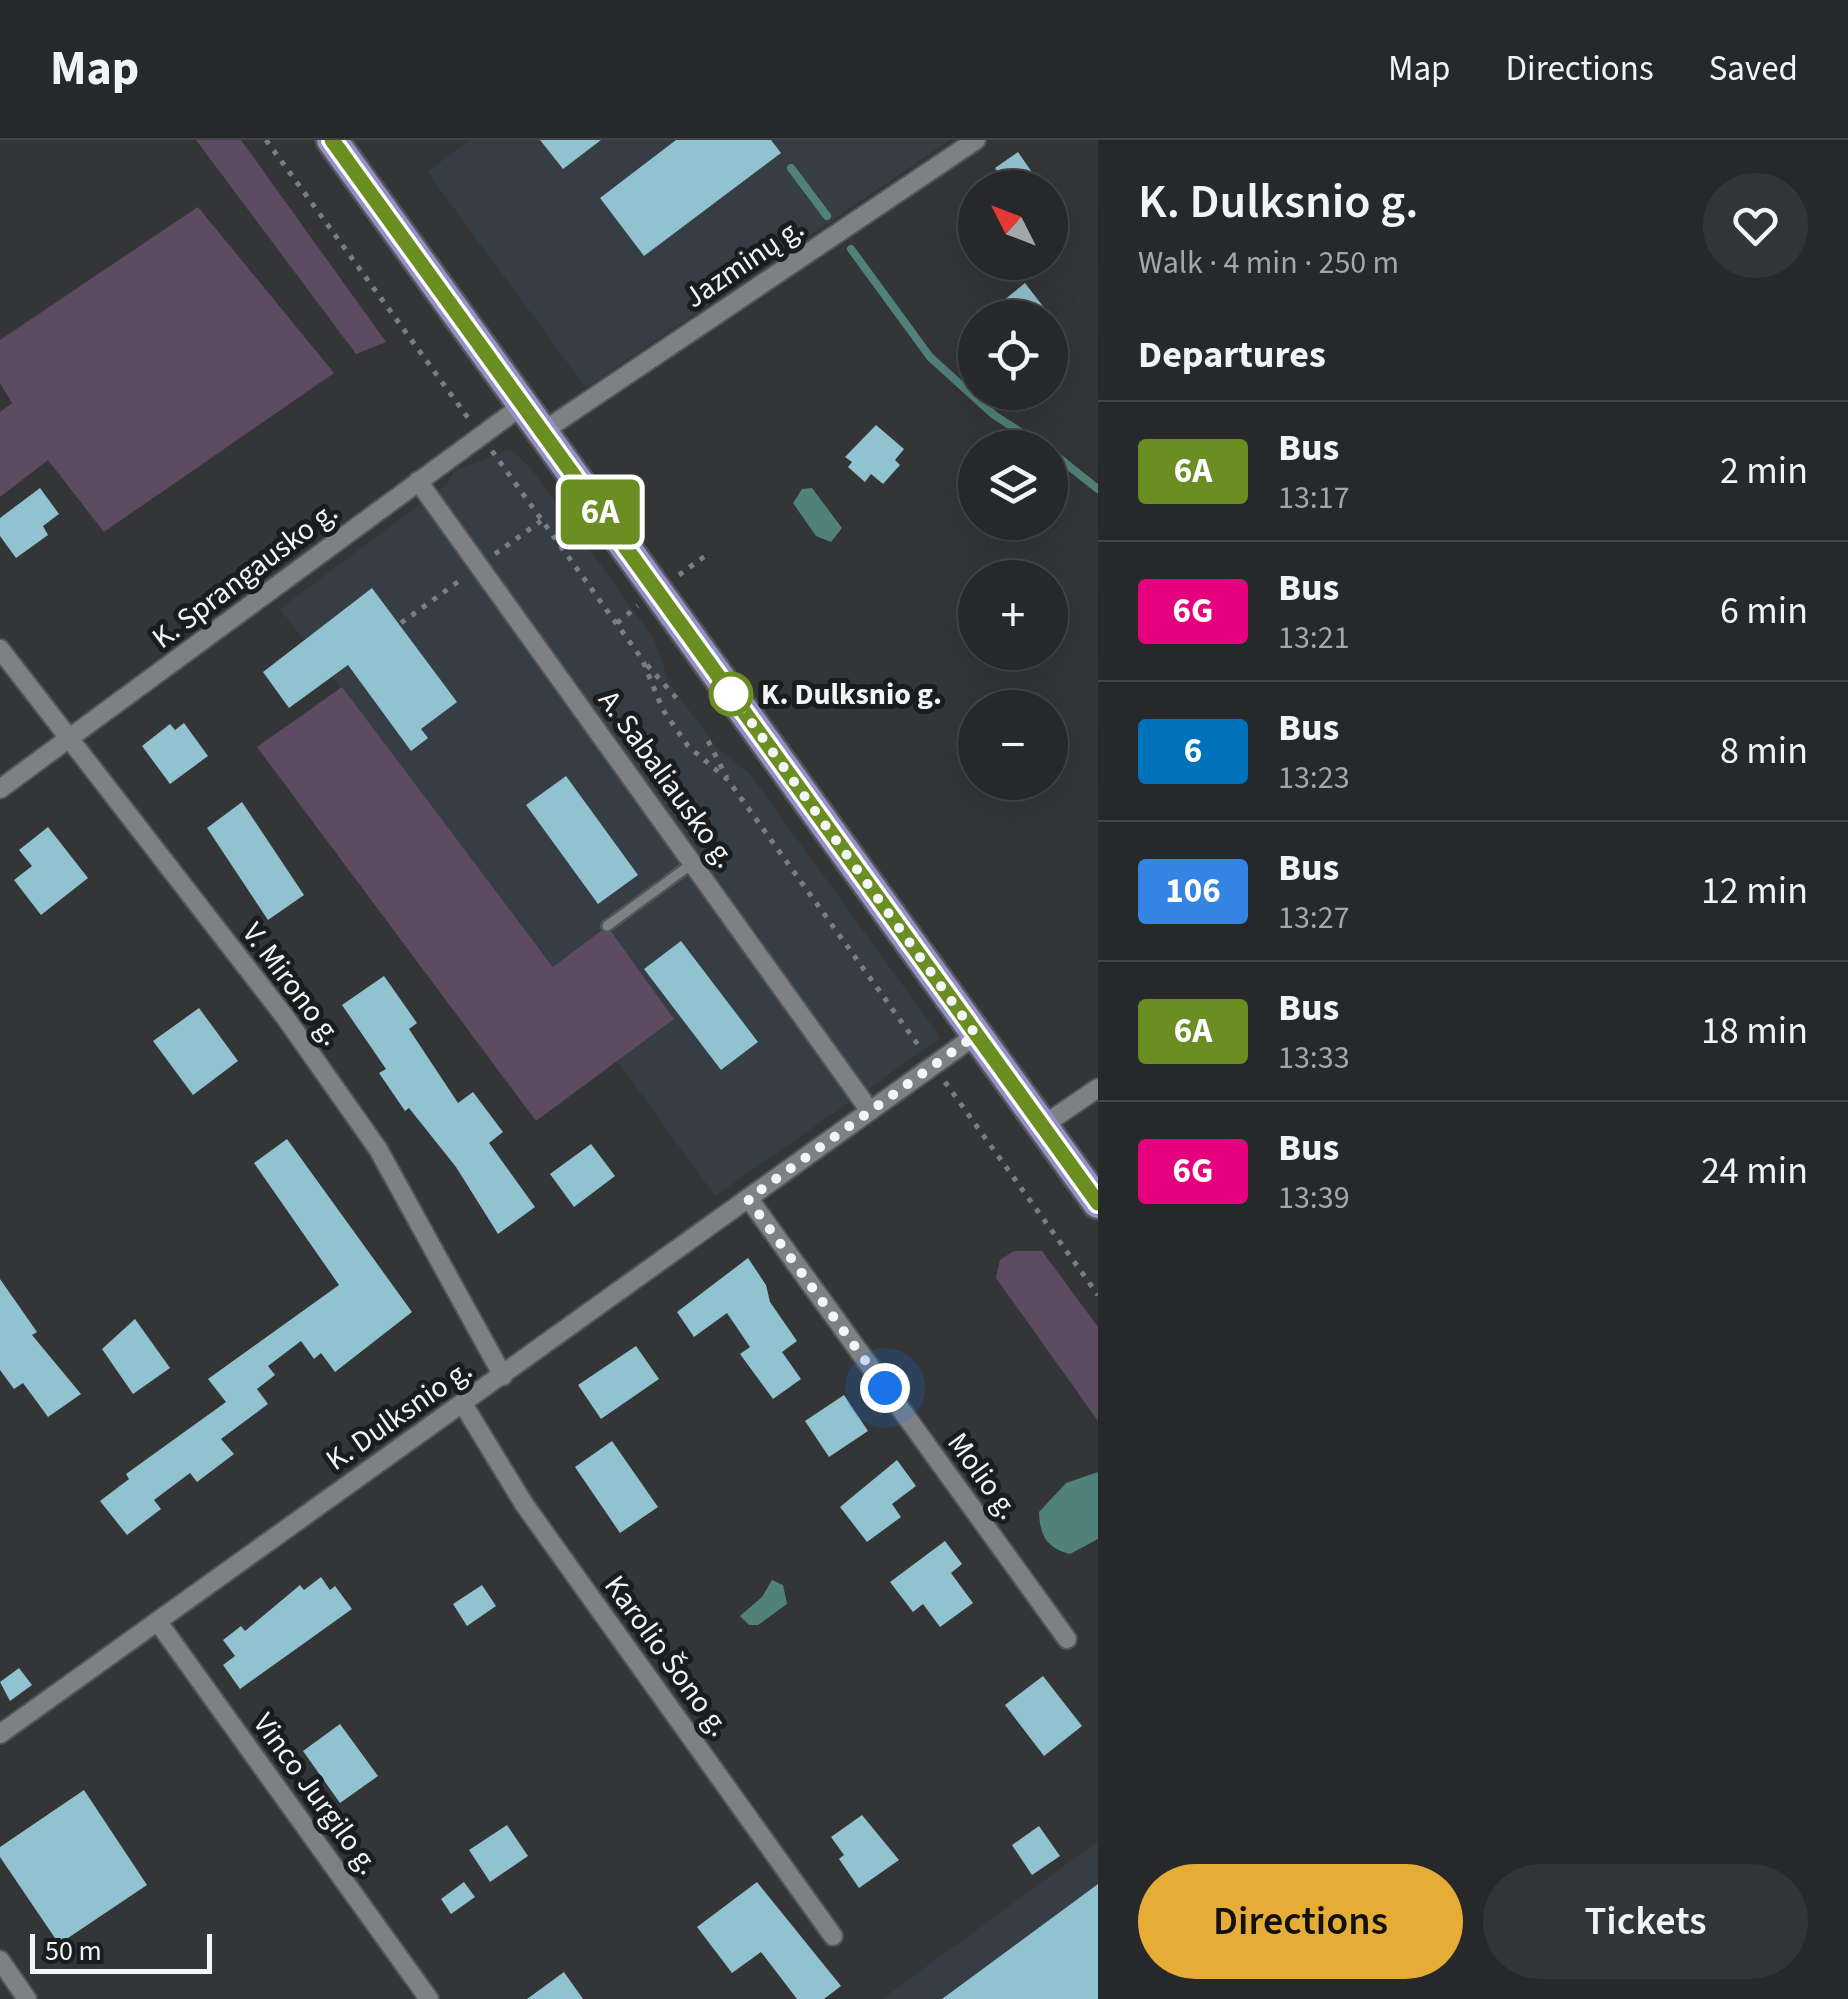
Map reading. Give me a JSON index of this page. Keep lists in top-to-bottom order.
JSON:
{
  "streets": {
    "street": [
      "Jazminų g.",
      "K. Sprangausko g.",
      "A. Sabaliausko g.",
      "V. Mirono g.",
      "K. Dulksnio g.",
      "Molio g.",
      "Karolio Šono g.",
      "Vinco Jurgilo g."
    ]
  },
  "crossings": [
    ["K. Sprangausko g.", "A. Sabaliausko g."],
    ["K. Sprangausko g.", "V. Mirono g."],
    ["A. Sabaliausko g.", "K. Dulksnio g."],
    ["V. Mirono g.", "K. Dulksnio g."],
    ["K. Dulksnio g.", "Molio g."],
    ["K. Dulksnio g.", "Karolio Šono g."],
    ["K. Dulksnio g.", "Vinco Jurgilo g."]
  ],
  "places": ["K. Dulksnio g."],
  "lines": ["bus line 6A"],
  "scale_bar": "50 m",
  "north": "top left",
  "page": {
    "header": "Map",
    "nav": ["Map", "Directions", "Saved"],
    "on_map": "6A",
    "heading": [
      ["K. Dulksnio g.", "Walk · 4 min · 250 m"],
      "Departures"
    ],
    "map_buttons": ["+", "−"],
    "list": [
      {
        "mark": "6A",
        "name": "Bus",
        "note": "13:17",
        "value": "2 min"
      },
      {
        "mark": "6G",
        "name": "Bus",
        "note": "13:21",
        "value": "6 min"
      },
      {
        "mark": "6",
        "name": "Bus",
        "note": "13:23",
        "value": "8 min"
      },
      {
        "mark": "106",
        "name": "Bus",
        "note": "13:27",
        "value": "12 min"
      },
      {
        "mark": "6A",
        "name": "Bus",
        "note": "13:33",
        "value": "18 min"
      },
      {
        "mark": "6G",
        "name": "Bus",
        "note": "13:39",
        "value": "24 min"
      }
    ],
    "buttons": ["Directions", "Tickets"],
    "scale": "50 m"
  }
}
